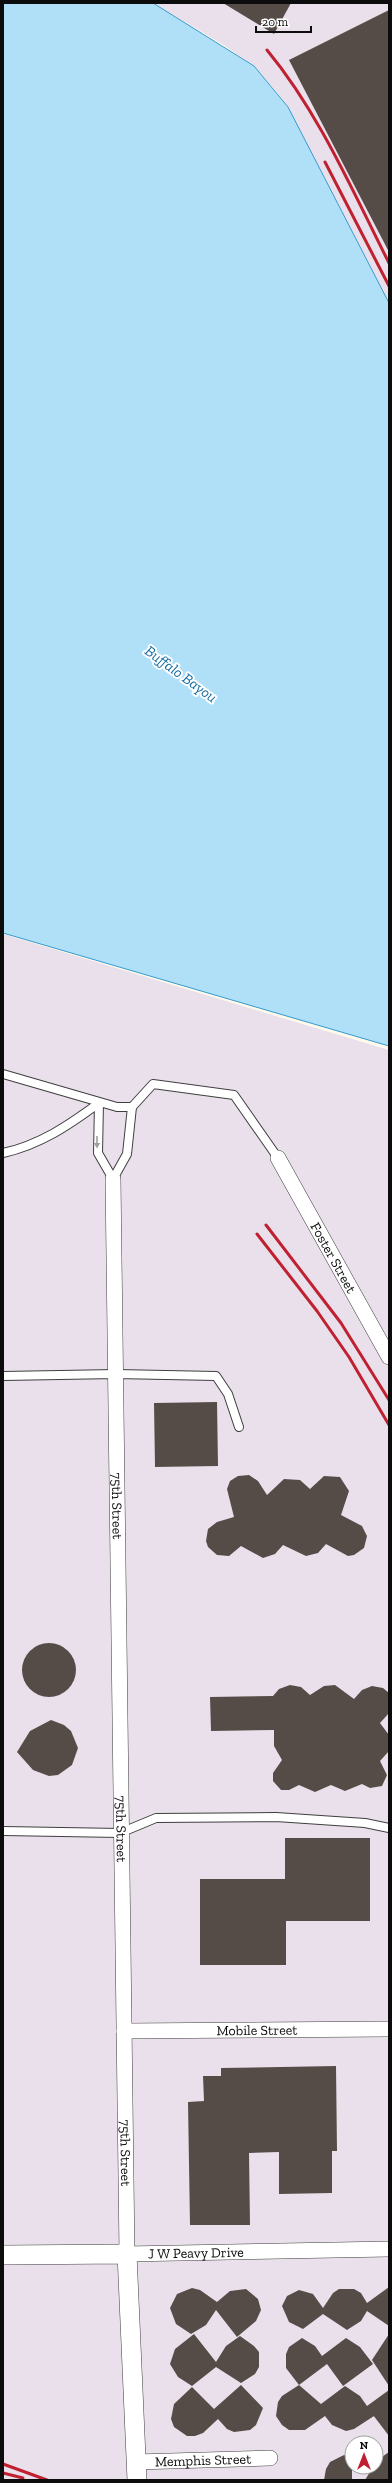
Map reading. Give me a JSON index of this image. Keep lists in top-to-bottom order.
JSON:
{
  "streets": {
    "street": [
      "Foster Street",
      "75th Street",
      "Mobile Street",
      "J W Peavy Drive",
      "Memphis Street"
    ]
  },
  "crossings": [
    ["75th Street", "Mobile Street"],
    ["75th Street", "J W Peavy Drive"],
    ["75th Street", "Memphis Street"]
  ],
  "water": ["Buffalo Bayou"],
  "scale_bar": "20 m",
  "north": "top"
}
